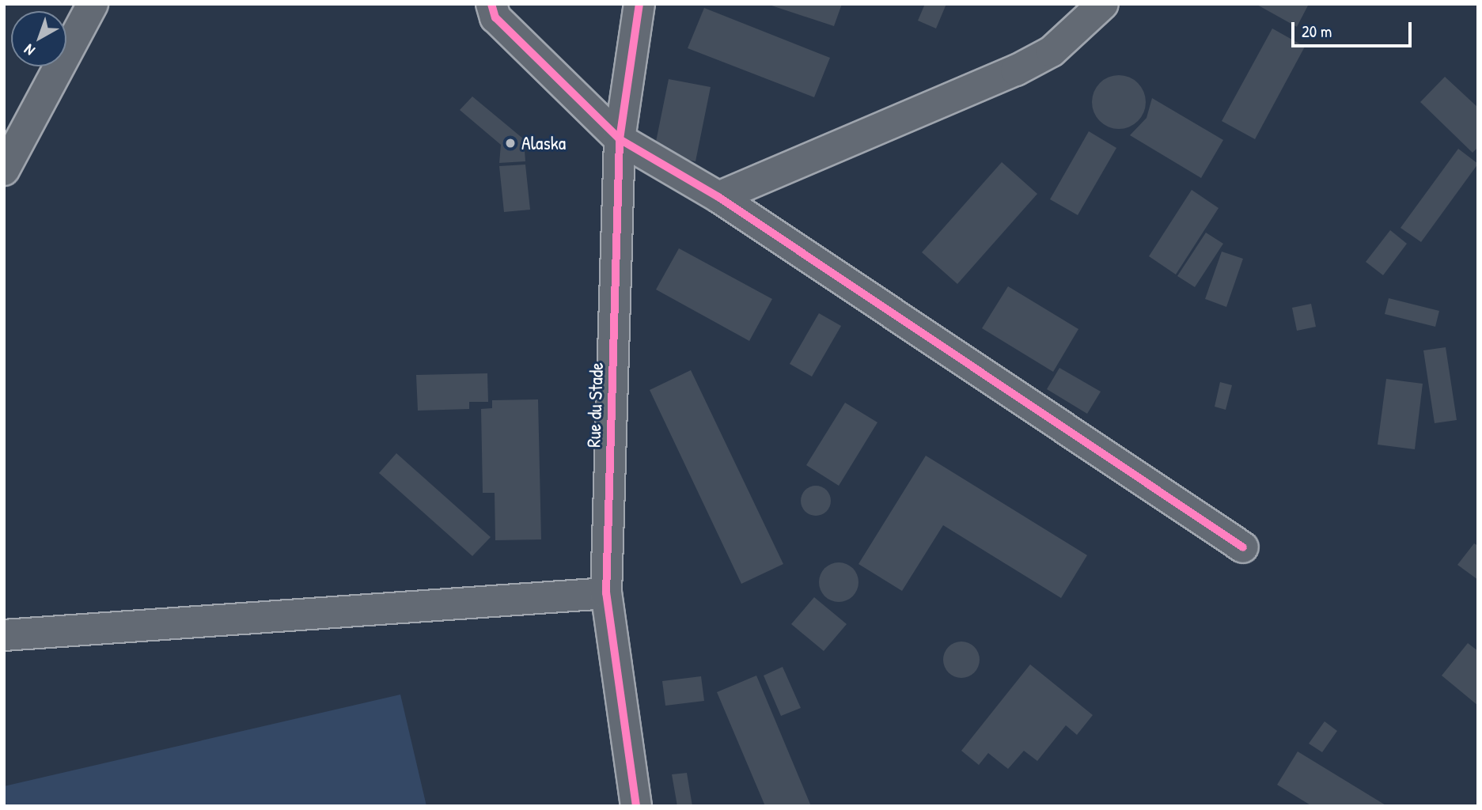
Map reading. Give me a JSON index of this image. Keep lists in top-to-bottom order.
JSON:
{
  "streets": {
    "street": ["Rue du Stade"]
  },
  "places": ["Alaska"],
  "scale_bar": "20 m",
  "north": "bottom left"
}
